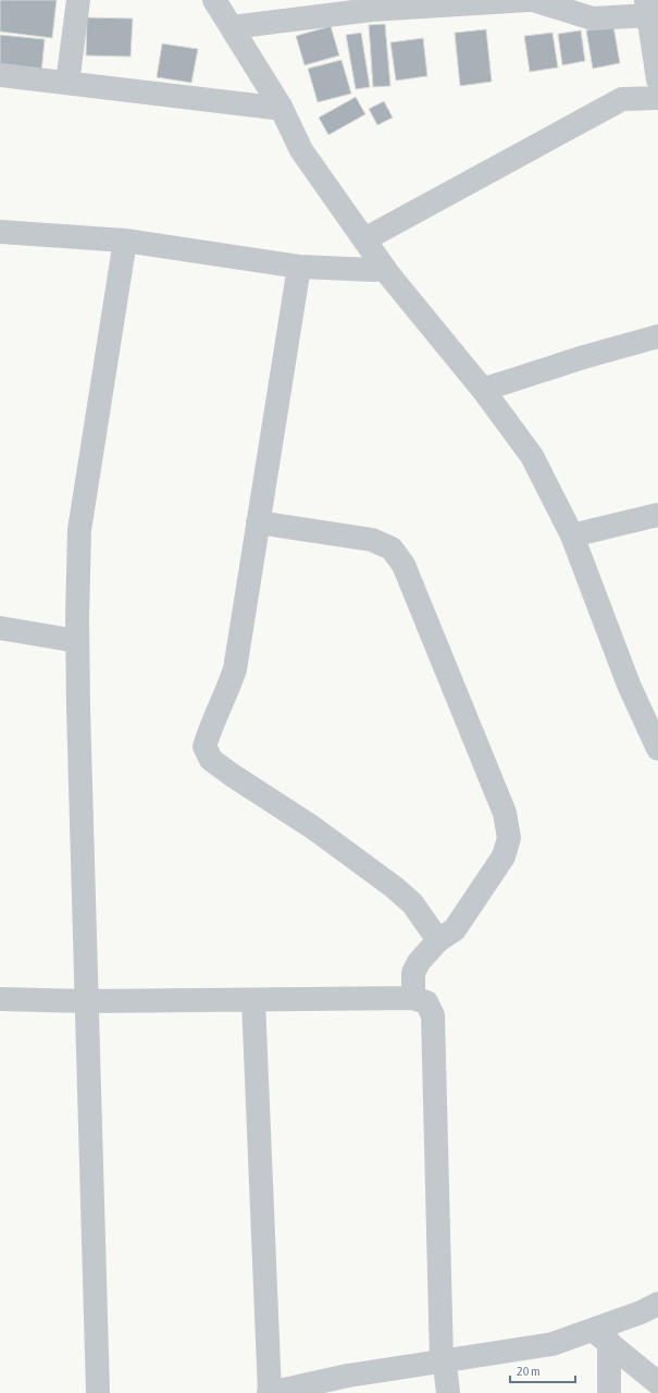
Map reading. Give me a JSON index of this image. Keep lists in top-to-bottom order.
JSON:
{
  "scale_bar": "20 m"
}
